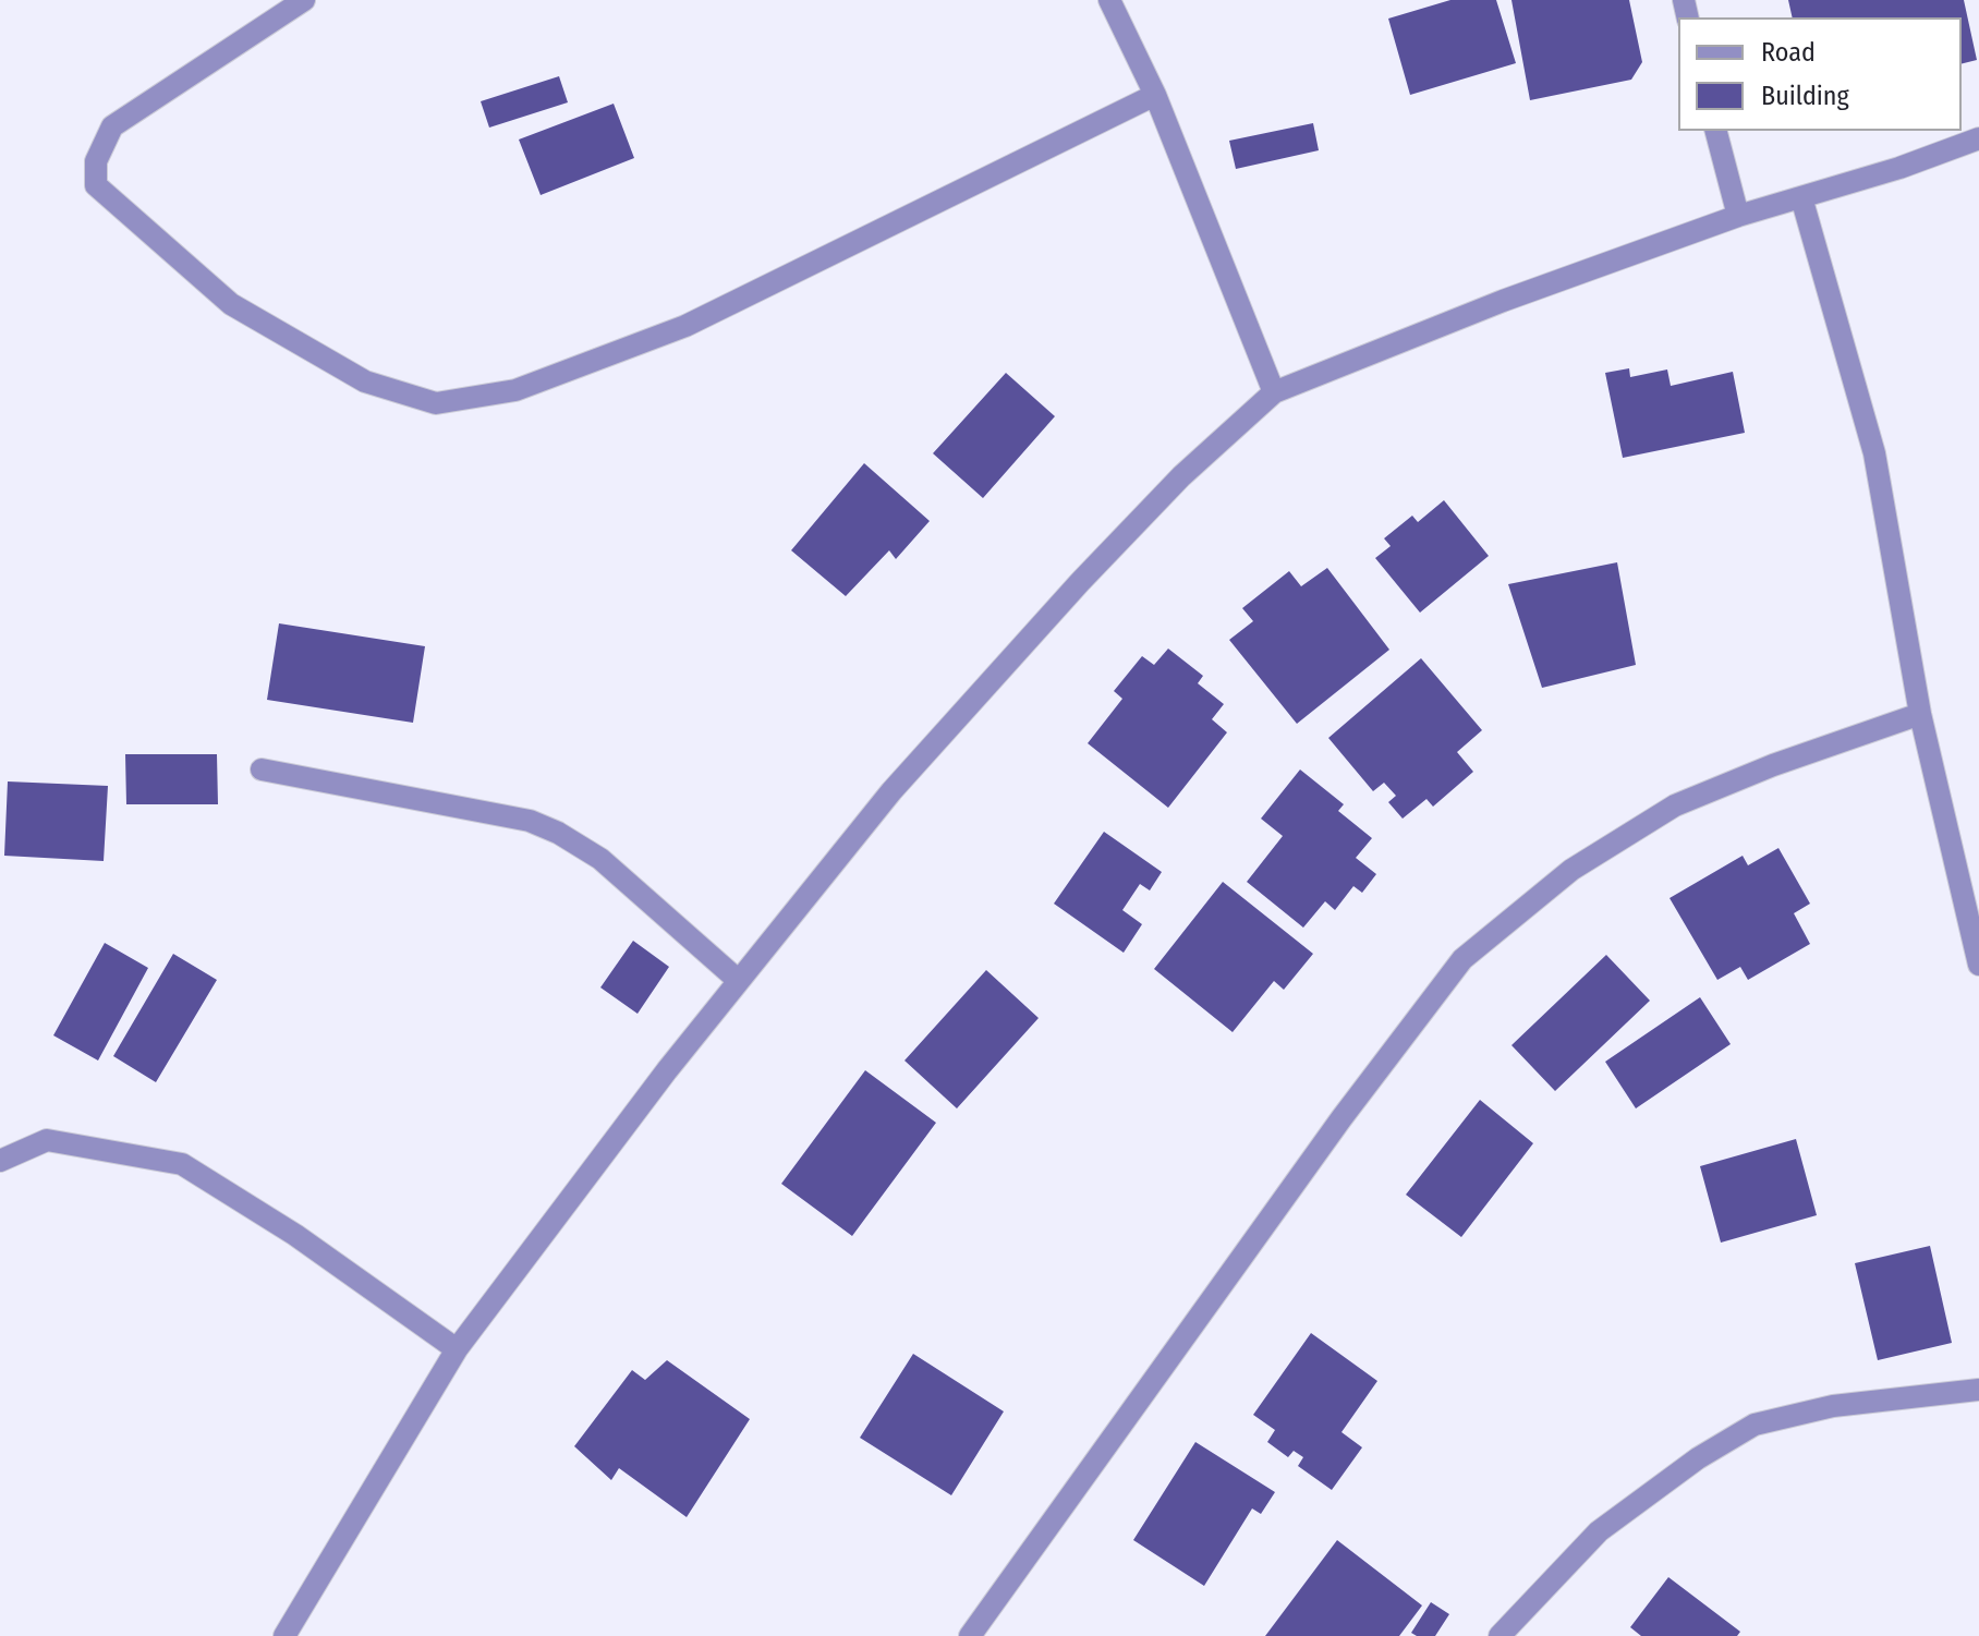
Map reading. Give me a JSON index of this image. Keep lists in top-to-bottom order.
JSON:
{
  "legend": ["Road", "Building"]
}
